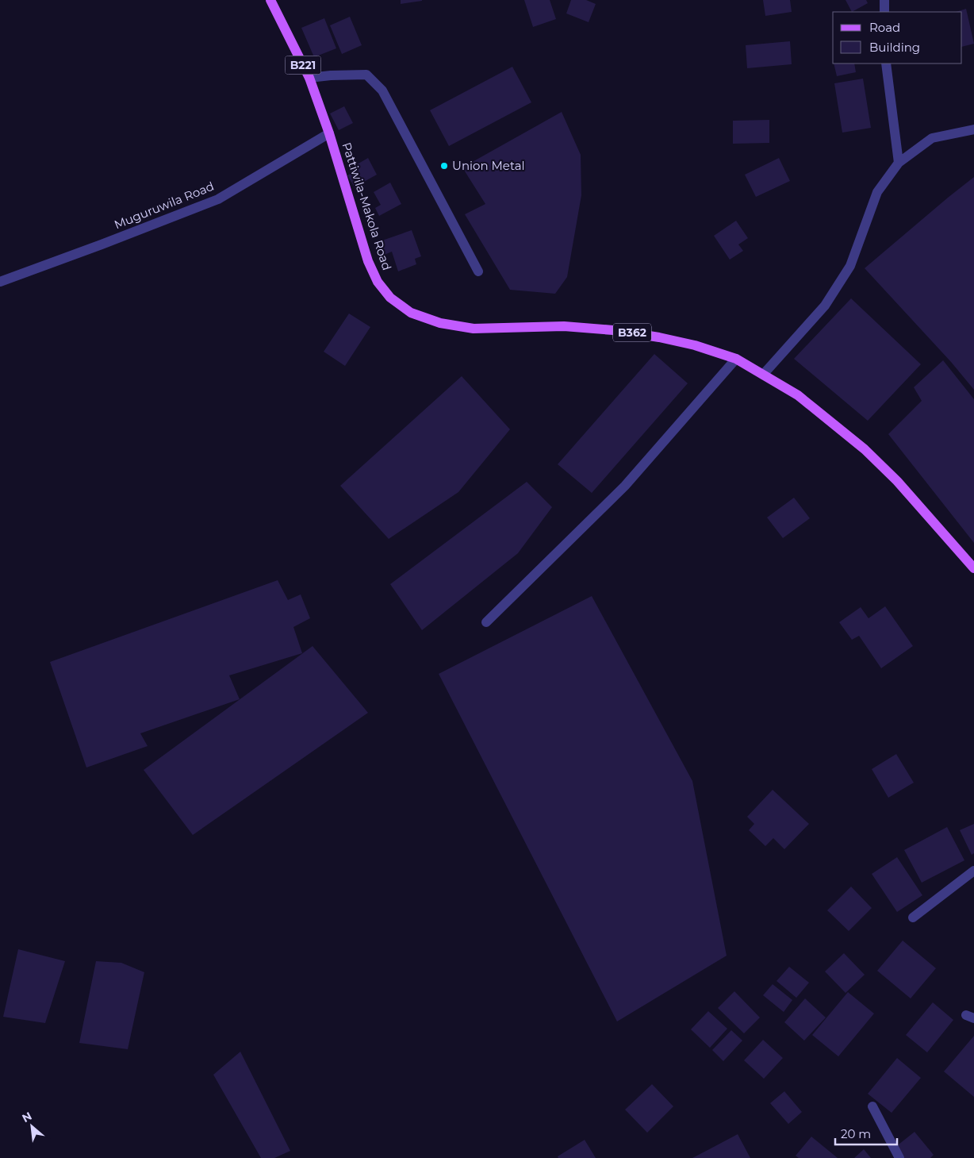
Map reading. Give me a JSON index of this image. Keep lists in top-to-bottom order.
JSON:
{
  "streets": {
    "main road": ["B221", "Pattiwila-Makola Road", "B362"],
    "street": ["Muguruwila Road"]
  },
  "crossings": [
    ["B221", "Muguruwila Road"],
    ["B221", "Pattiwila-Makola Road"],
    ["Muguruwila Road", "Pattiwila-Makola Road"]
  ],
  "places": ["Union Metal"],
  "legend": ["Road", "Building"],
  "scale_bar": "20 m",
  "north": "top left"
}
